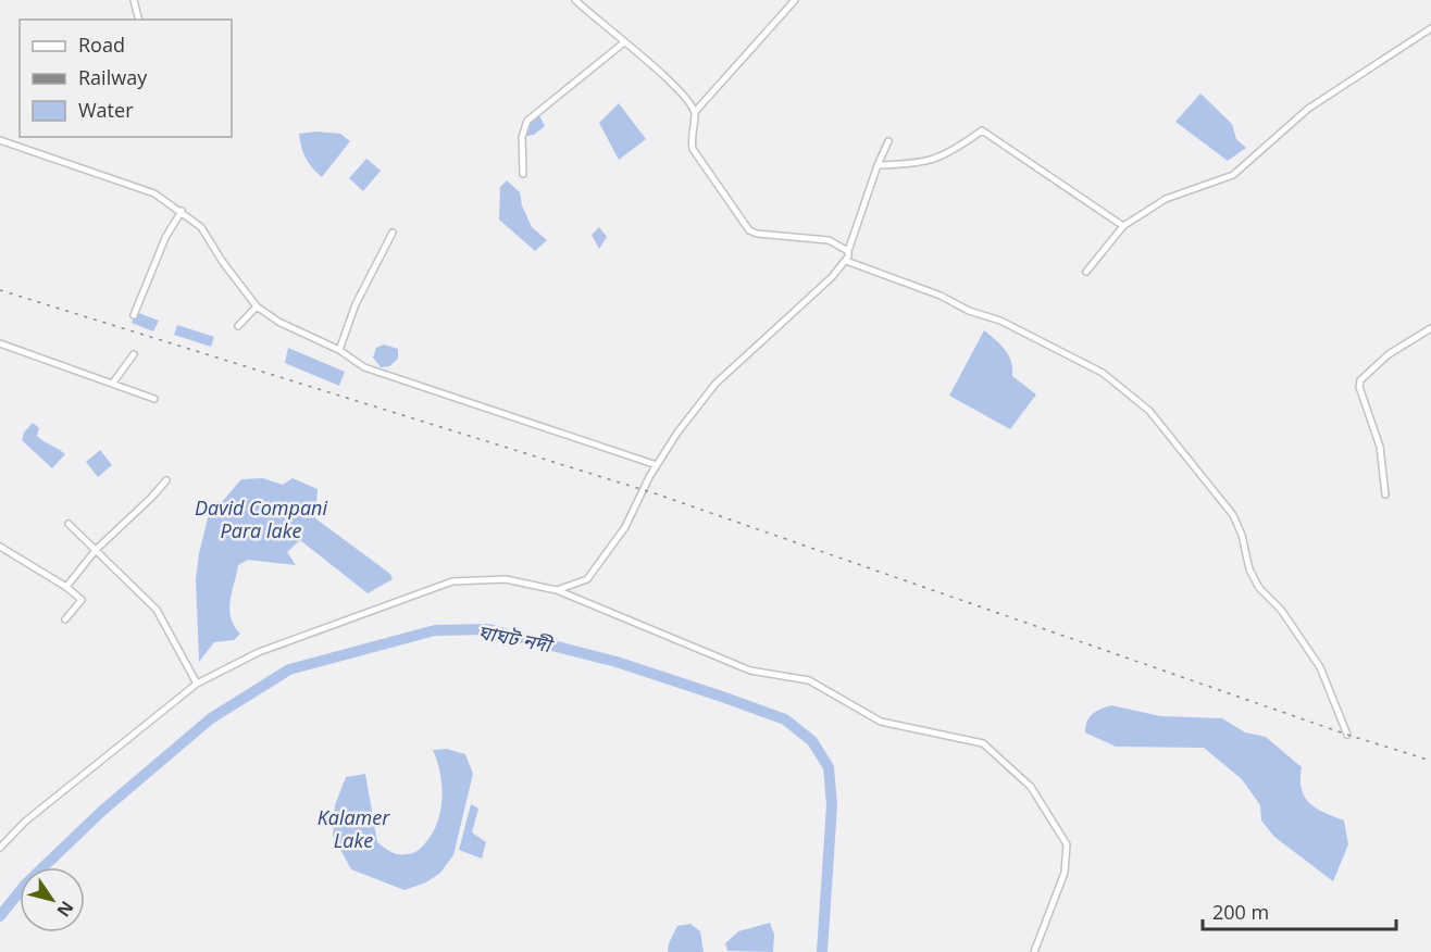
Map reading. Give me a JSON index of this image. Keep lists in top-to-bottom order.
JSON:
{
  "water": ["David Compani Para lake", "ঘাঘট নদী", "Kalamer Lake"],
  "legend": ["Road", "Railway", "Water"],
  "scale_bar": "200 m",
  "north": "bottom right"
}
